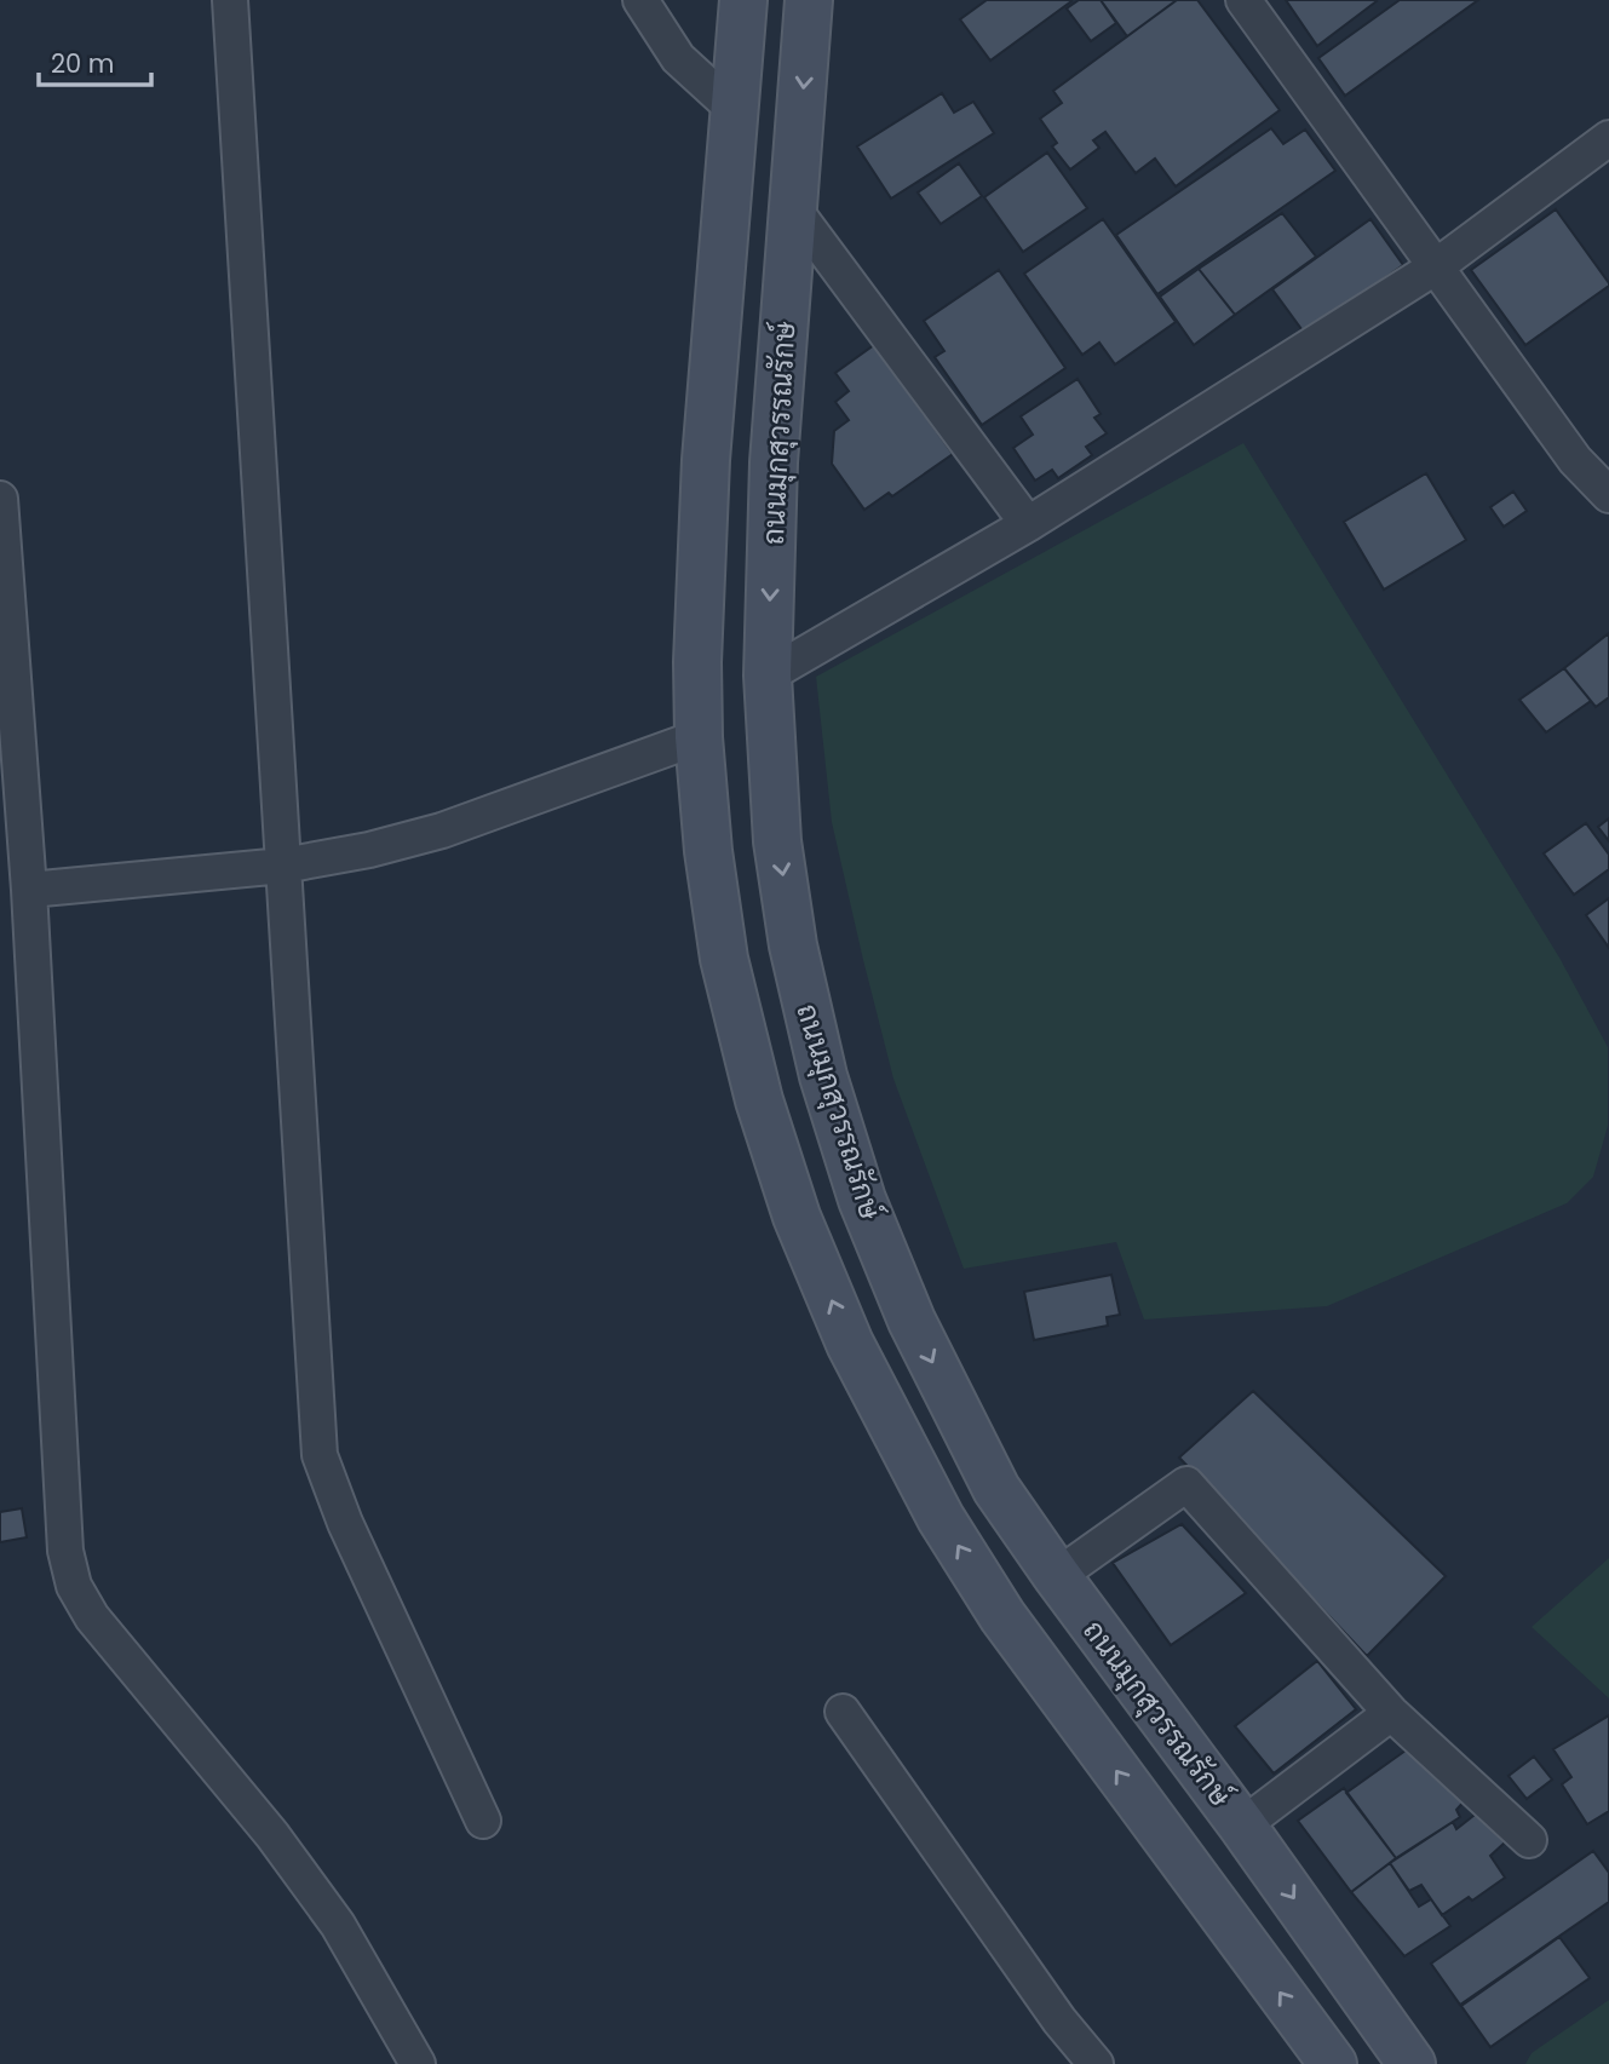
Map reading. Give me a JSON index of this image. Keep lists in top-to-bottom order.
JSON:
{
  "streets": {
    "main road": ["ถนนมุกสุวรรณรักษ์"]
  },
  "scale_bar": "20 m"
}
